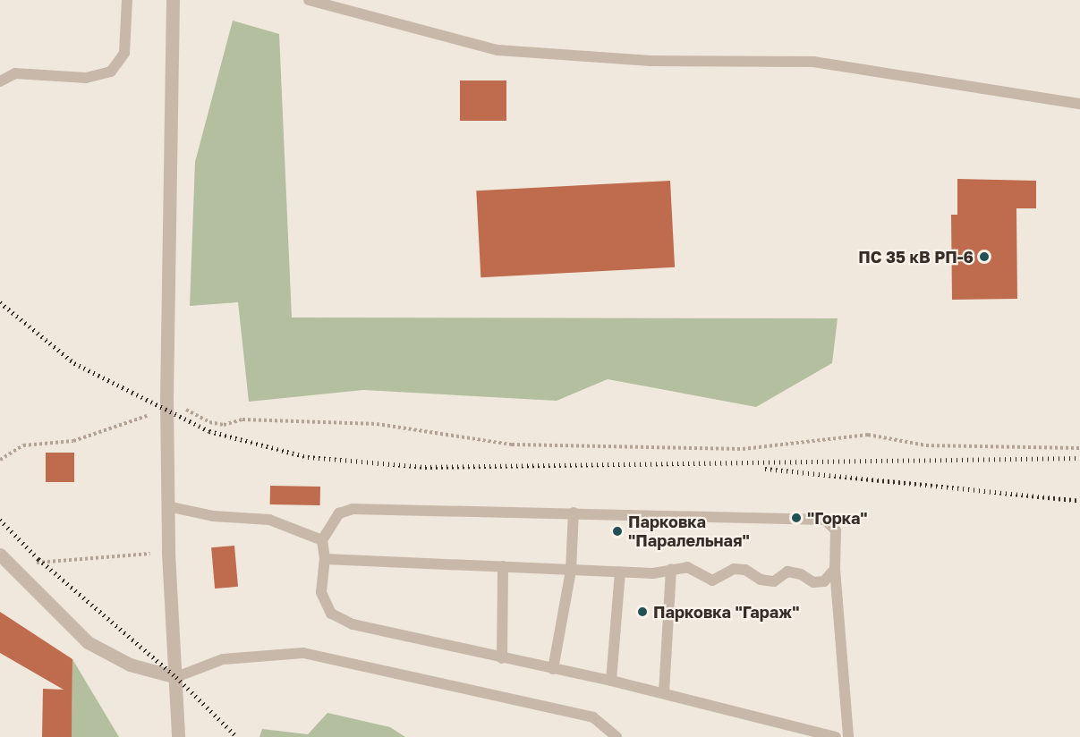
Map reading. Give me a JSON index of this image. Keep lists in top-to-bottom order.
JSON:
{
  "places": [
    "ПС 35 кВ РП-6",
    "\"Горка\"",
    "Парковка \"Паралельная\"",
    "Парковка \"Гараж\""
  ]
}
